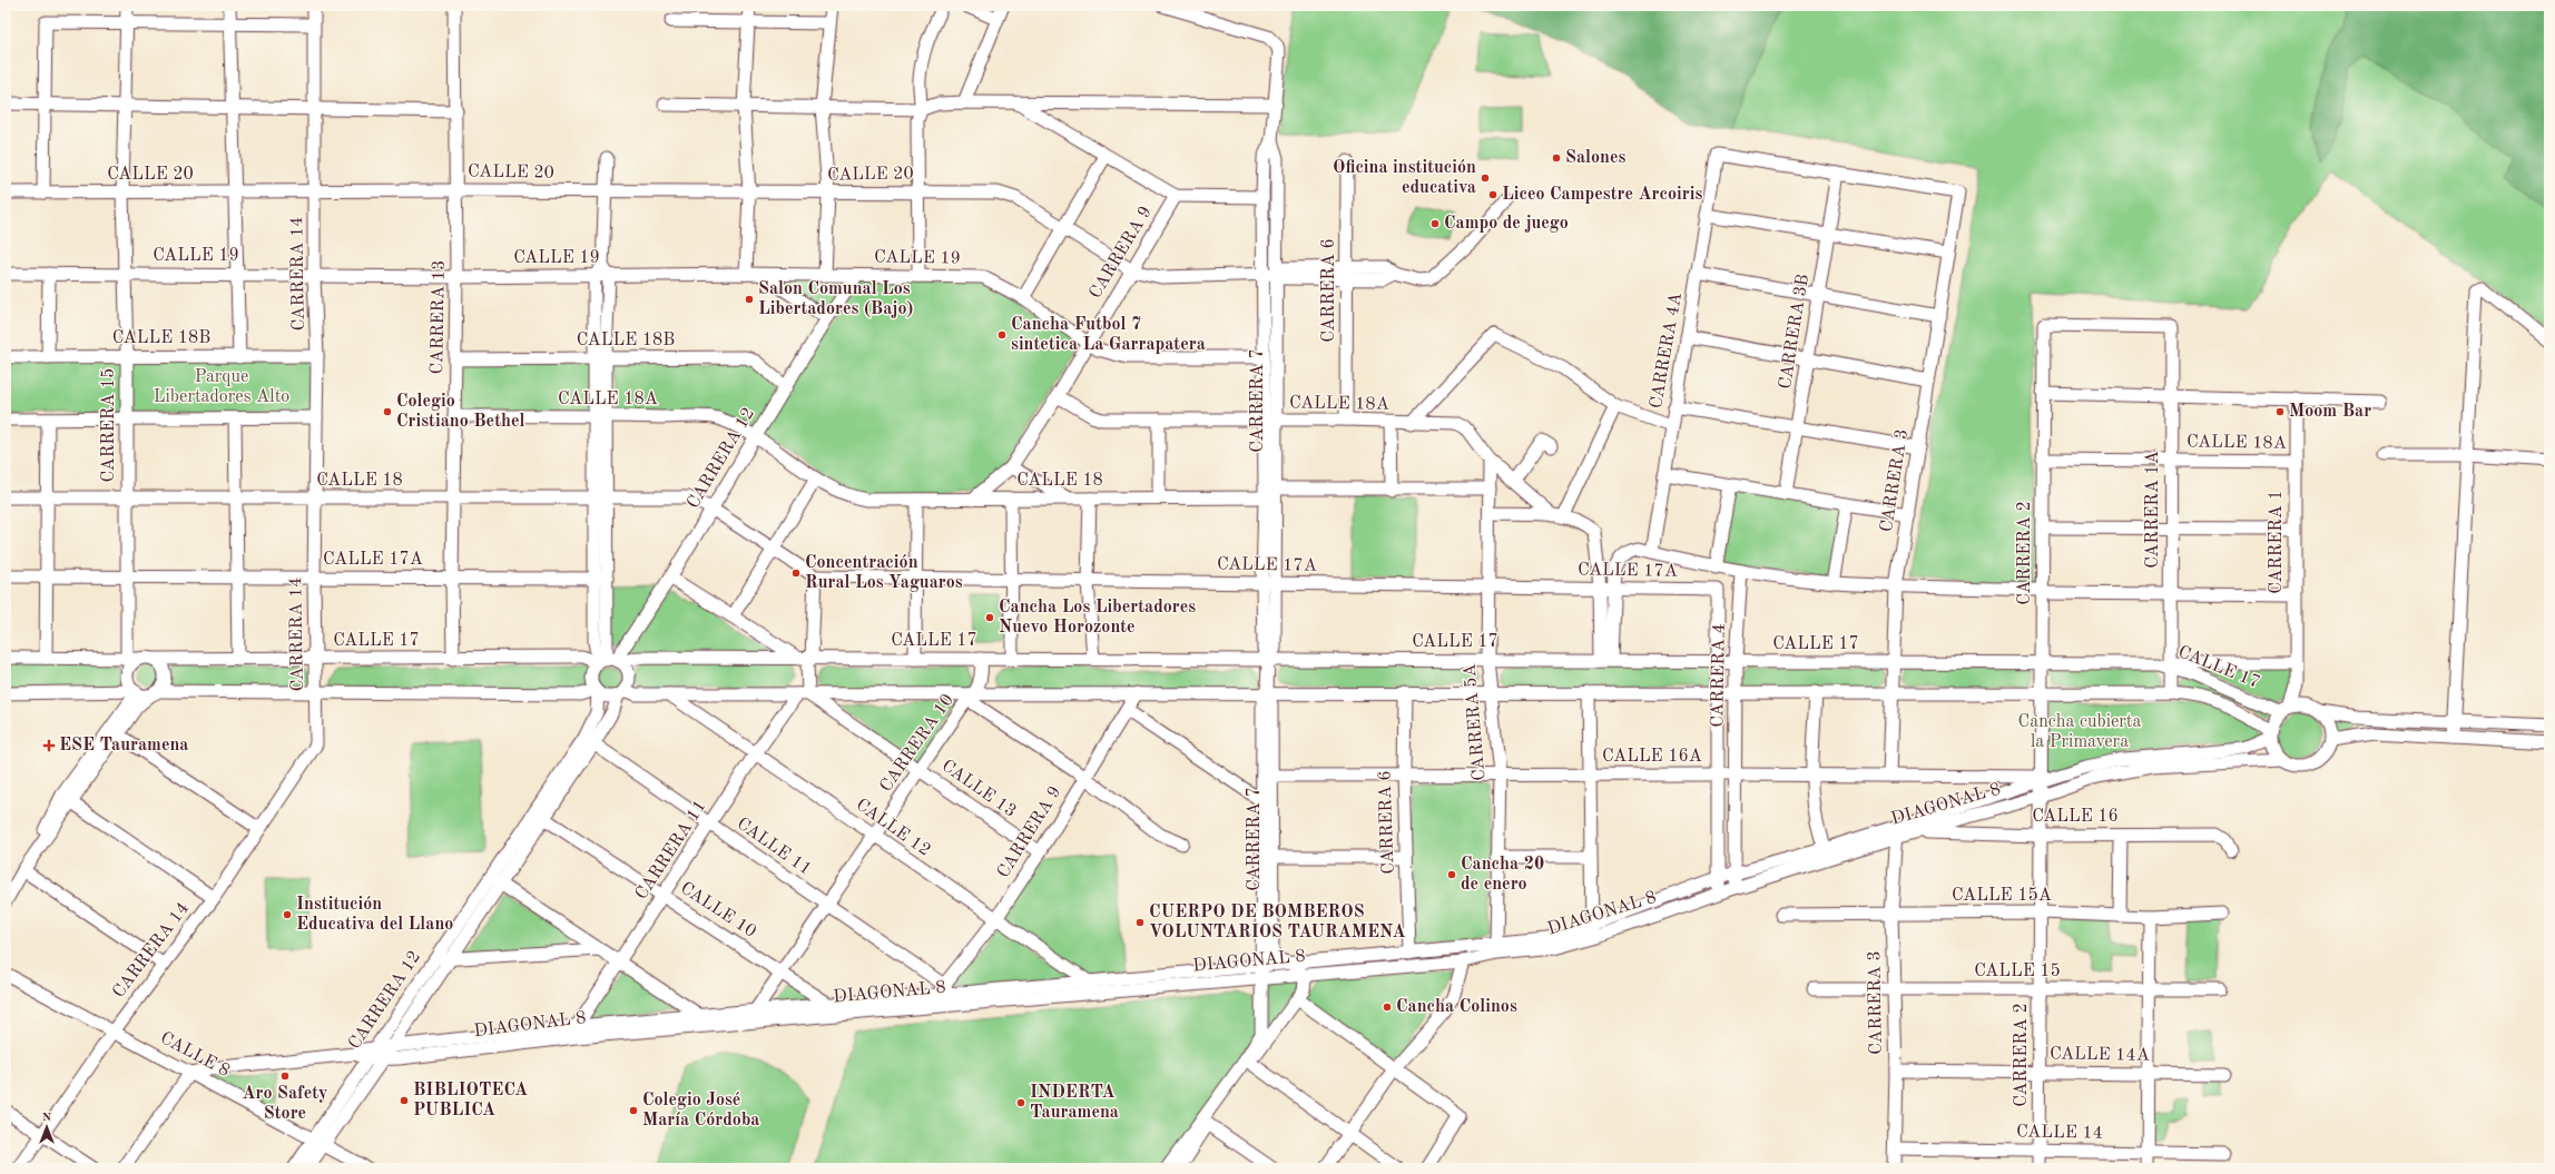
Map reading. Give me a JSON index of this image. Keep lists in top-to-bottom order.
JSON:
{
  "streets": {
    "street": [
      "CALLE 20",
      "CARRERA 9",
      "CALLE 19",
      "CARRERA 14",
      "CARRERA 6",
      "CARRERA 13",
      "CARRERA 3B",
      "CALLE 18B",
      "CARRERA 4A",
      "CALLE 18A",
      "CARRERA 7",
      "CARRERA 15",
      "CARRERA 12",
      "CALLE 18",
      "CARRERA 3",
      "CARRERA 1A",
      "CARRERA 1",
      "CARRERA 2",
      "CALLE 17A",
      "CALLE 17",
      "CARRERA 4",
      "CARRERA 5A",
      "CARRERA 10",
      "CALLE 16A",
      "CALLE 13",
      "DIAGONAL 8",
      "CALLE 16",
      "CALLE 12",
      "CALLE 11",
      "CARRERA 11",
      "CALLE 15A",
      "CALLE 10",
      "CALLE 15",
      "CALLE 8",
      "CALLE 14A",
      "CALLE 14"
    ]
  },
  "crossings": [
    ["CALLE 20", "CARRERA 9"],
    ["CALLE 20", "CARRERA 14"],
    ["CALLE 20", "CARRERA 13"],
    ["CALLE 20", "CARRERA 15"],
    ["CARRERA 9", "CALLE 19"],
    ["CARRERA 9", "CALLE 18A"],
    ["CARRERA 9", "CALLE 18"],
    ["CARRERA 9", "CALLE 17"],
    ["CARRERA 9", "CALLE 13"],
    ["CARRERA 9", "DIAGONAL 8"],
    ["CARRERA 9", "CALLE 12"],
    ["CARRERA 9", "CALLE 11"],
    ["CALLE 19", "CARRERA 14"],
    ["CALLE 19", "CARRERA 13"],
    ["CALLE 19", "CARRERA 15"],
    ["CALLE 19", "CARRERA 12"],
    ["CARRERA 14", "CALLE 18B"],
    ["CARRERA 14", "CALLE 18"],
    ["CARRERA 14", "CALLE 17A"],
    ["CARRERA 14", "CALLE 17"],
    ["CARRERA 14", "CALLE 8"],
    ["CARRERA 6", "CALLE 18A"],
    ["CARRERA 6", "CALLE 17"],
    ["CARRERA 6", "CALLE 16A"],
    ["CARRERA 6", "DIAGONAL 8"],
    ["CARRERA 13", "CALLE 18B"],
    ["CARRERA 13", "CALLE 18A"],
    ["CARRERA 13", "CALLE 18"],
    ["CARRERA 13", "CALLE 17A"],
    ["CARRERA 13", "CALLE 17"],
    ["CARRERA 3B", "CARRERA 4A"],
    ["CARRERA 3B", "CARRERA 3"],
    ["CALLE 18B", "CARRERA 15"],
    ["CALLE 18B", "CARRERA 12"],
    ["CARRERA 4A", "CARRERA 3"],
    ["CARRERA 4A", "CALLE 17A"],
    ["CALLE 18A", "CARRERA 7"],
    ["CALLE 18A", "CARRERA 12"],
    ["CALLE 18A", "CALLE 18"],
    ["CALLE 18A", "CARRERA 1A"],
    ["CALLE 18A", "CARRERA 1"],
    ["CALLE 18A", "CARRERA 2"],
    ["CALLE 18A", "CARRERA 5A"],
    ["CARRERA 7", "CALLE 18"],
    ["CARRERA 7", "CALLE 17A"],
    ["CARRERA 7", "CALLE 17"],
    ["CARRERA 7", "CALLE 16A"],
    ["CARRERA 7", "DIAGONAL 8"],
    ["CARRERA 15", "CALLE 18"],
    ["CARRERA 15", "CALLE 17A"],
    ["CARRERA 12", "CALLE 18"],
    ["CARRERA 12", "CALLE 17"],
    ["CARRERA 12", "DIAGONAL 8"],
    ["CARRERA 12", "CALLE 11"],
    ["CARRERA 12", "CALLE 10"],
    ["CARRERA 12", "CALLE 8"],
    ["CALLE 18", "CALLE 17A"],
    ["CARRERA 3", "CALLE 17A"],
    ["CARRERA 3", "CALLE 17"],
    ["CARRERA 3", "CALLE 16A"],
    ["CARRERA 3", "DIAGONAL 8"],
    ["CARRERA 3", "CALLE 15A"],
    ["CARRERA 3", "CALLE 15"],
    ["CARRERA 3", "CALLE 14A"],
    ["CARRERA 3", "CALLE 14"],
    ["CARRERA 1A", "CARRERA 2"],
    ["CARRERA 1A", "CALLE 17"],
    ["CARRERA 1", "CALLE 17"],
    ["CARRERA 1", "DIAGONAL 8"],
    ["CARRERA 2", "CALLE 17A"],
    ["CARRERA 2", "CALLE 17"],
    ["CARRERA 2", "CALLE 16A"],
    ["CARRERA 2", "DIAGONAL 8"],
    ["CARRERA 2", "CALLE 16"],
    ["CARRERA 2", "CALLE 15A"],
    ["CARRERA 2", "CALLE 15"],
    ["CARRERA 2", "CALLE 14A"],
    ["CARRERA 2", "CALLE 14"],
    ["CALLE 17A", "CALLE 17"],
    ["CALLE 17A", "CARRERA 4"],
    ["CALLE 17A", "CARRERA 5A"],
    ["CALLE 17", "CARRERA 4"],
    ["CALLE 17", "CARRERA 5A"],
    ["CALLE 17", "CARRERA 10"],
    ["CALLE 17", "CALLE 13"],
    ["CALLE 17", "DIAGONAL 8"],
    ["CALLE 17", "CALLE 12"],
    ["CALLE 17", "CARRERA 11"],
    ["CARRERA 4", "CALLE 16A"],
    ["CARRERA 4", "DIAGONAL 8"],
    ["CARRERA 5A", "CALLE 16A"],
    ["CARRERA 5A", "DIAGONAL 8"],
    ["CARRERA 10", "CALLE 13"],
    ["CARRERA 10", "DIAGONAL 8"],
    ["CARRERA 10", "CALLE 12"],
    ["CARRERA 10", "CALLE 11"],
    ["CARRERA 10", "CALLE 10"],
    ["CALLE 16A", "DIAGONAL 8"],
    ["CALLE 13", "CARRERA 11"],
    ["DIAGONAL 8", "CALLE 16"],
    ["DIAGONAL 8", "CALLE 12"],
    ["DIAGONAL 8", "CALLE 11"],
    ["DIAGONAL 8", "CARRERA 11"],
    ["DIAGONAL 8", "CALLE 10"],
    ["DIAGONAL 8", "CALLE 8"],
    ["CALLE 12", "CARRERA 11"],
    ["CALLE 11", "CARRERA 11"],
    ["CARRERA 11", "CALLE 10"]
  ],
  "parks": ["Parque Libertadores Alto", "Cancha cubierta la Primavera"],
  "places": {
    "other": [
      "Salones",
      "Oficina institución educativa",
      "Liceo Campestre Arcoiris",
      "Campo de juego",
      "Salon Comunal Los Libertadores (Bajo)",
      "Cancha Futbol 7 sintetica La Garrapatera",
      "Colegio Cristiano Bethel",
      "Moom Bar",
      "Concentración Rural Los Yaguaros",
      "Cancha Los Libertadores Nuevo Horozonte",
      "Cancha 20 de enero",
      "Institución Educativa del Llano",
      "CUERPO DE BOMBEROS VOLUNTARIOS TAURAMENA",
      "Cancha Colinos",
      "Aro Safety Store",
      "BIBLIOTECA PUBLICA",
      "INDERTA Tauramena",
      "Colegio José María Córdoba"
    ],
    "health": ["ESE Tauramena"]
  },
  "north": "top"
}
